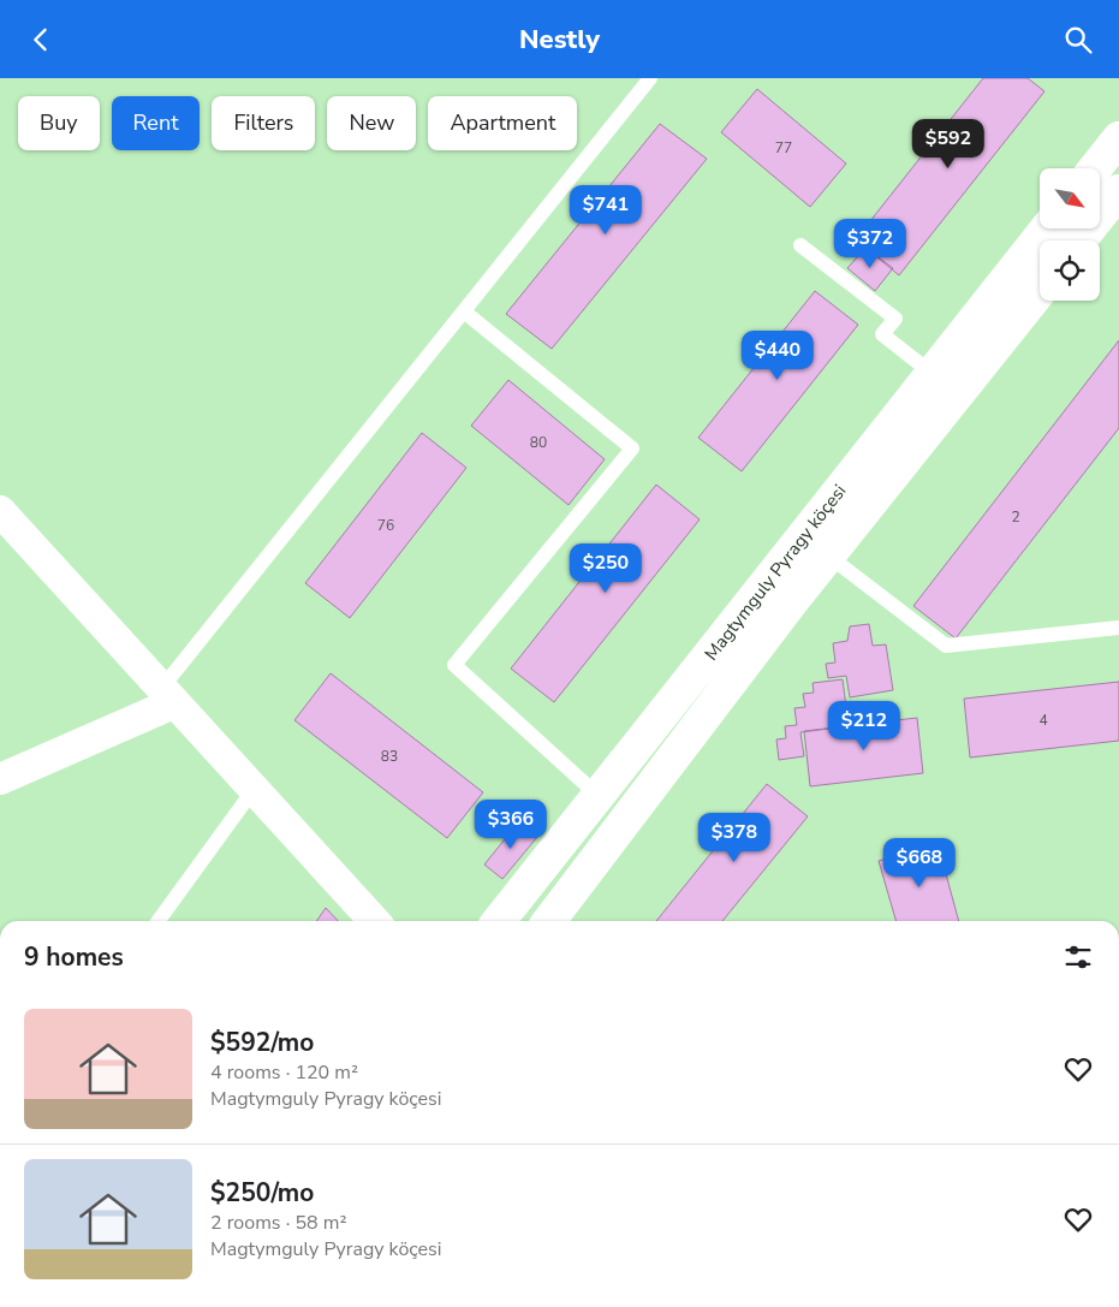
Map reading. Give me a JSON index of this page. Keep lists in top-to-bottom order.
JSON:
{
  "streets": {
    "main road": ["Magtymguly Pyragy köçesi"]
  },
  "house_numbers": [
    "77",
    "80",
    "2",
    "76",
    "4",
    "83"
  ],
  "north": "bottom right",
  "page": {
    "header": "Nestly",
    "chip": [
      "Buy",
      "Rent",
      "Filters",
      "New",
      "Apartment"
    ],
    "price": [
      "$592",
      "$741",
      "$372",
      "$440",
      "$250",
      "$212",
      "$366",
      "$378",
      "$668"
    ],
    "heading": "9 homes",
    "list": [
      {
        "name": "$592/mo",
        "note": "4 rooms · 120 m² · Magtymguly Pyragy köçesi"
      },
      {
        "name": "$250/mo",
        "note": "2 rooms · 58 m² · Magtymguly Pyragy köçesi"
      }
    ]
  }
}
